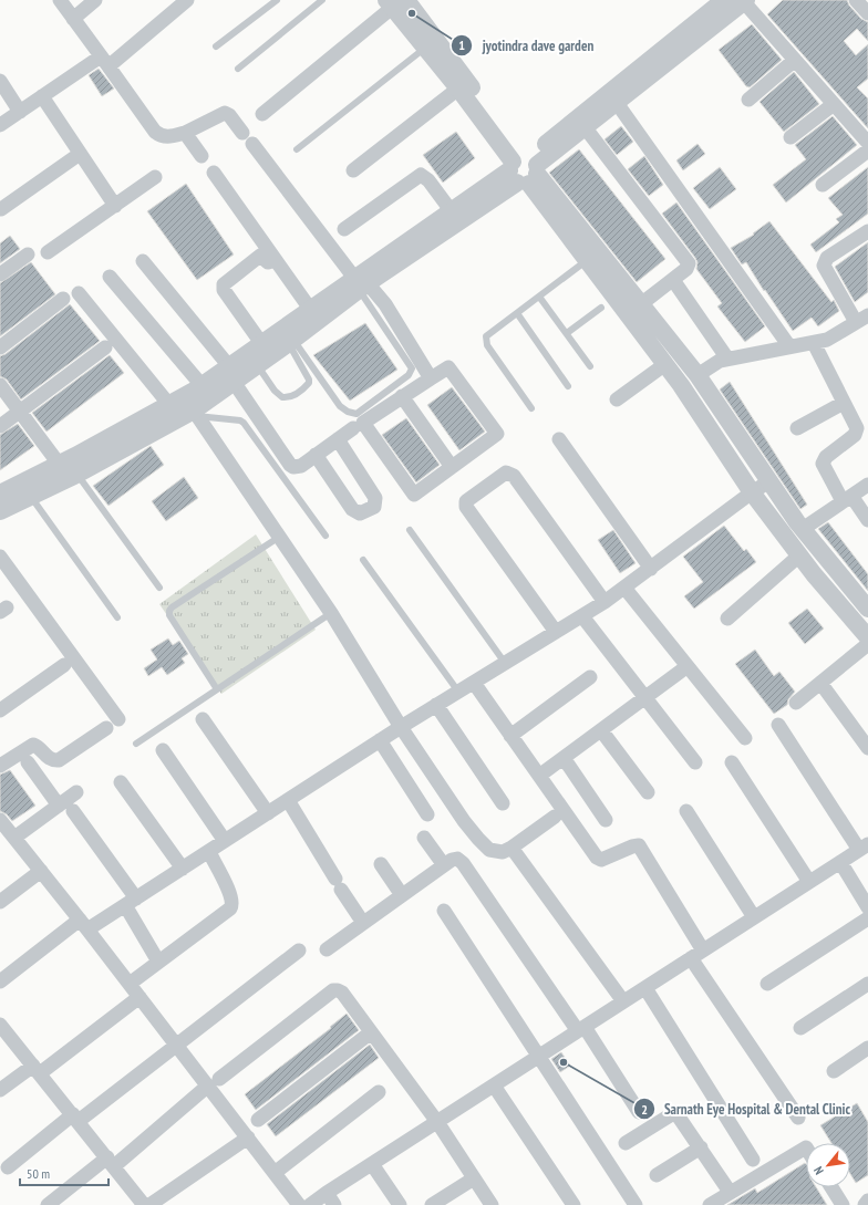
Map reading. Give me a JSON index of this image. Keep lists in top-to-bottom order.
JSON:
{
  "places": ["jyotindra dave garden", "Sarnath Eye Hospital & Dental Clinic"],
  "scale_bar": "50 m",
  "north": "bottom left"
}
